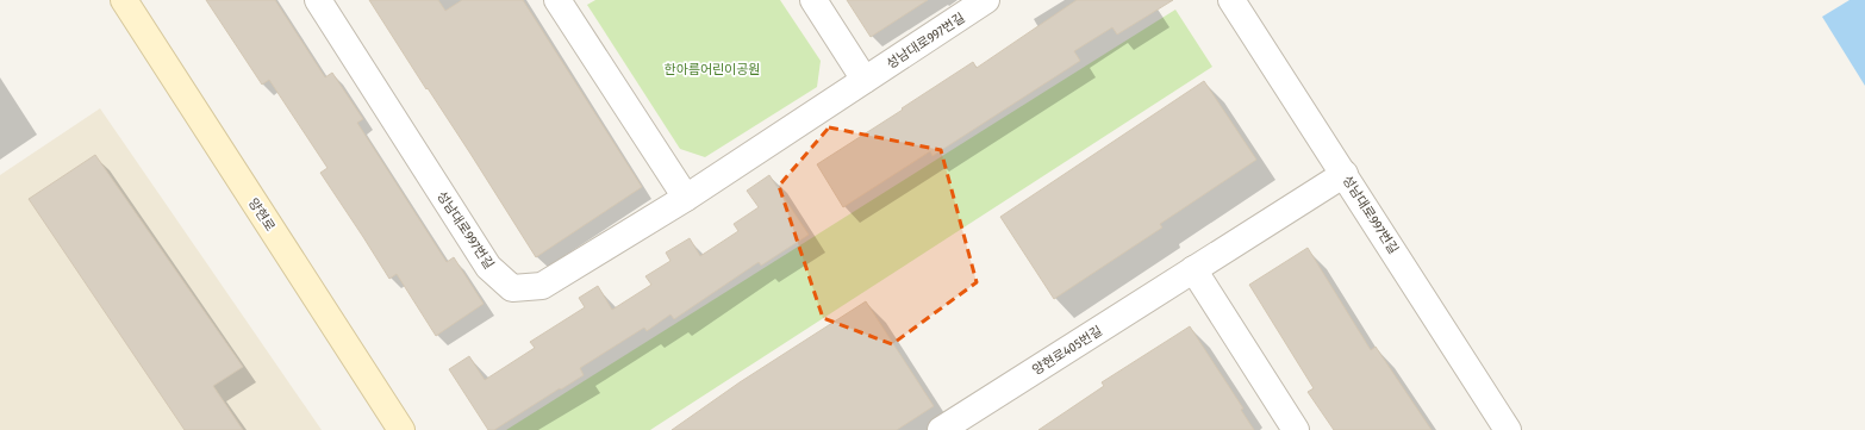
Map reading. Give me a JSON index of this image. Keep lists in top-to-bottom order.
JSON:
{
  "streets": {
    "main road": ["양현로"],
    "street": ["성남대로997번길", "양현로405번길"]
  },
  "crossings": [
    ["성남대로997번길", "양현로405번길"]
  ],
  "parks": ["한아름어린이공원"]
}
